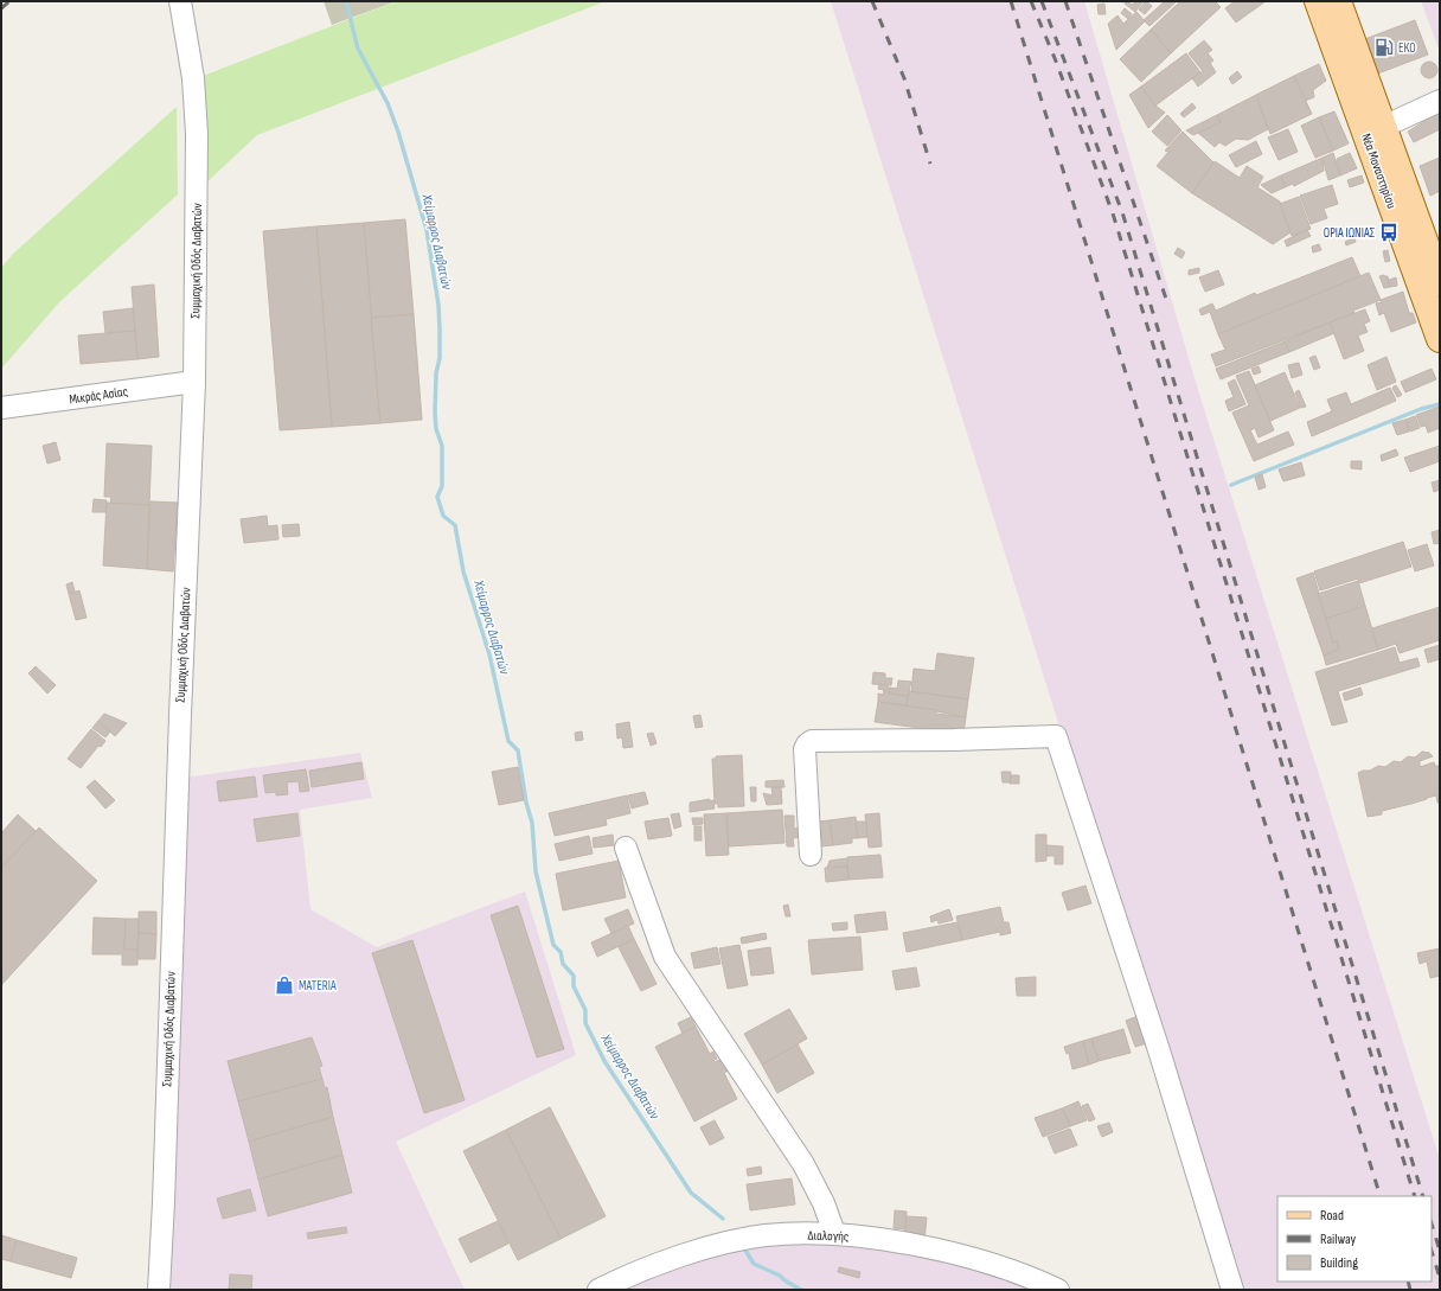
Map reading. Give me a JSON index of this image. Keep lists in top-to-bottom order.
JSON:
{
  "streets": {
    "main road": ["Νέα Μοναστηρίου"],
    "street": ["Συμμαχική Οδός Διαβατών", "Μικράς Ασίας", "Διαλογής"]
  },
  "crossings": [
    ["Συμμαχική Οδός Διαβατών", "Μικράς Ασίας"]
  ],
  "water": ["Χείμαρρος Διαβατών"],
  "places": {
    "fuel station": ["EKO"],
    "bus stop": ["ΟΡΙΑ ΙΩΝΙΑΣ"],
    "shop": ["MATERIA"]
  },
  "legend": ["Road", "Railway", "Building"]
}
